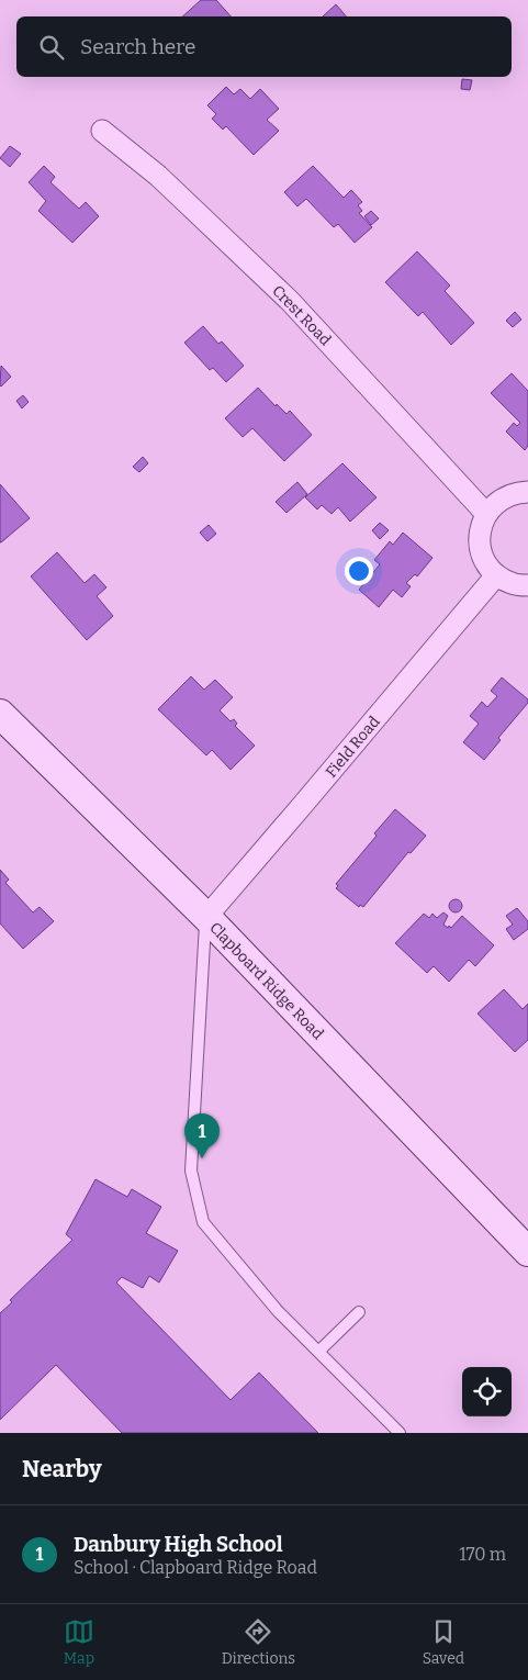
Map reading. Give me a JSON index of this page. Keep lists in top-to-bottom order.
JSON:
{
  "streets": {
    "main road": ["Clapboard Ridge Road"],
    "street": ["Crest Road", "Field Road"]
  },
  "crossings": [
    ["Field Road", "Clapboard Ridge Road"]
  ],
  "page": {
    "search": "Search here",
    "pins": "1",
    "heading": "Nearby",
    "list": [
      {
        "mark": "1",
        "name": "Danbury High School",
        "note": "School · Clapboard Ridge Road",
        "value": "170 m"
      }
    ],
    "nav": ["Map", "Directions", "Saved"]
  }
}
